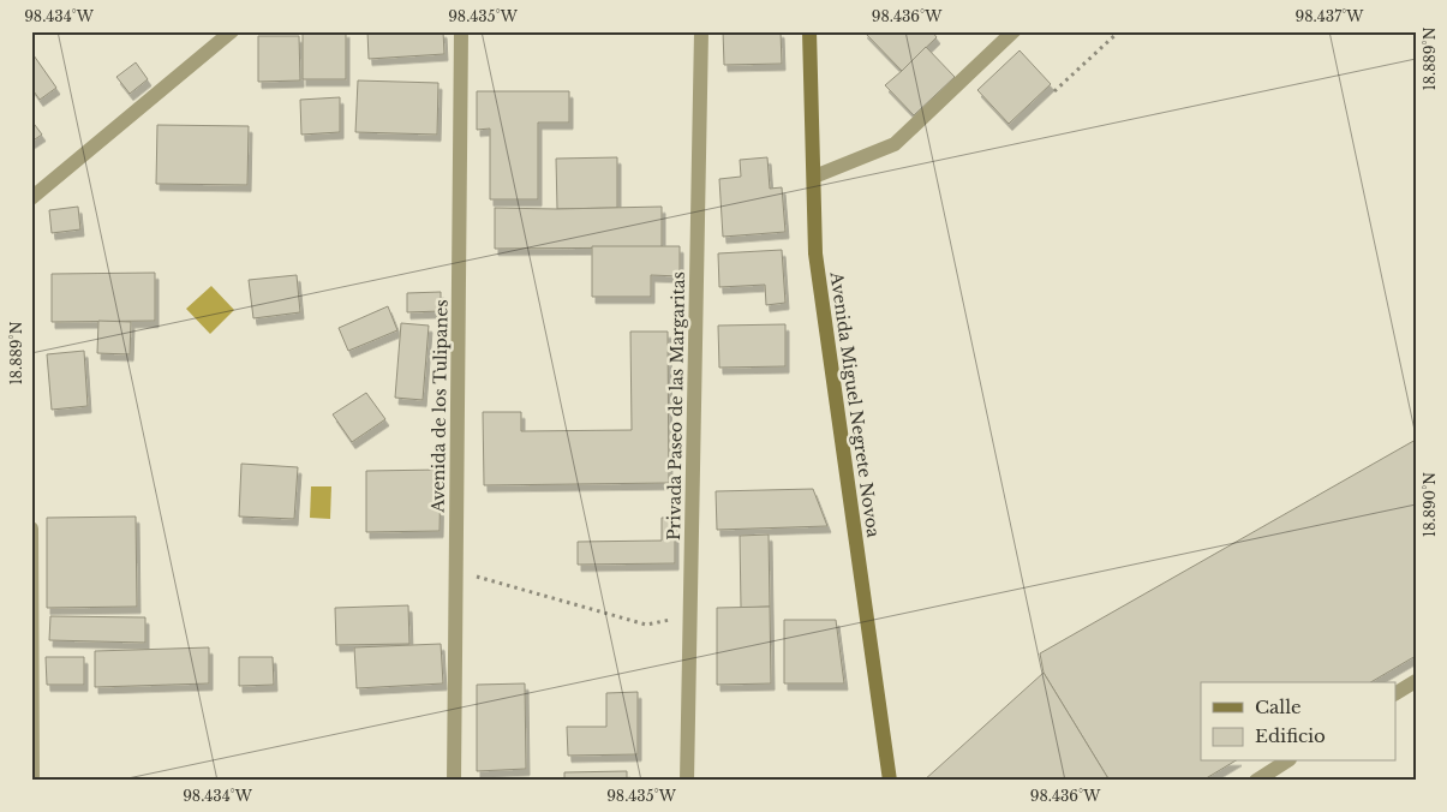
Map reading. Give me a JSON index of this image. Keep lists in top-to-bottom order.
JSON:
{
  "streets": {
    "main road": ["Avenida Miguel Negrete Novoa"],
    "street": ["Avenida de los Tulipanes", "Privada Paseo de las Margaritas"]
  },
  "legend": ["Calle", "Edificio"],
  "coordinates": [
    "98.434°W",
    "98.435°W",
    "98.436°W",
    "98.437°W",
    "18.889°N",
    "18.890°N"
  ]
}
